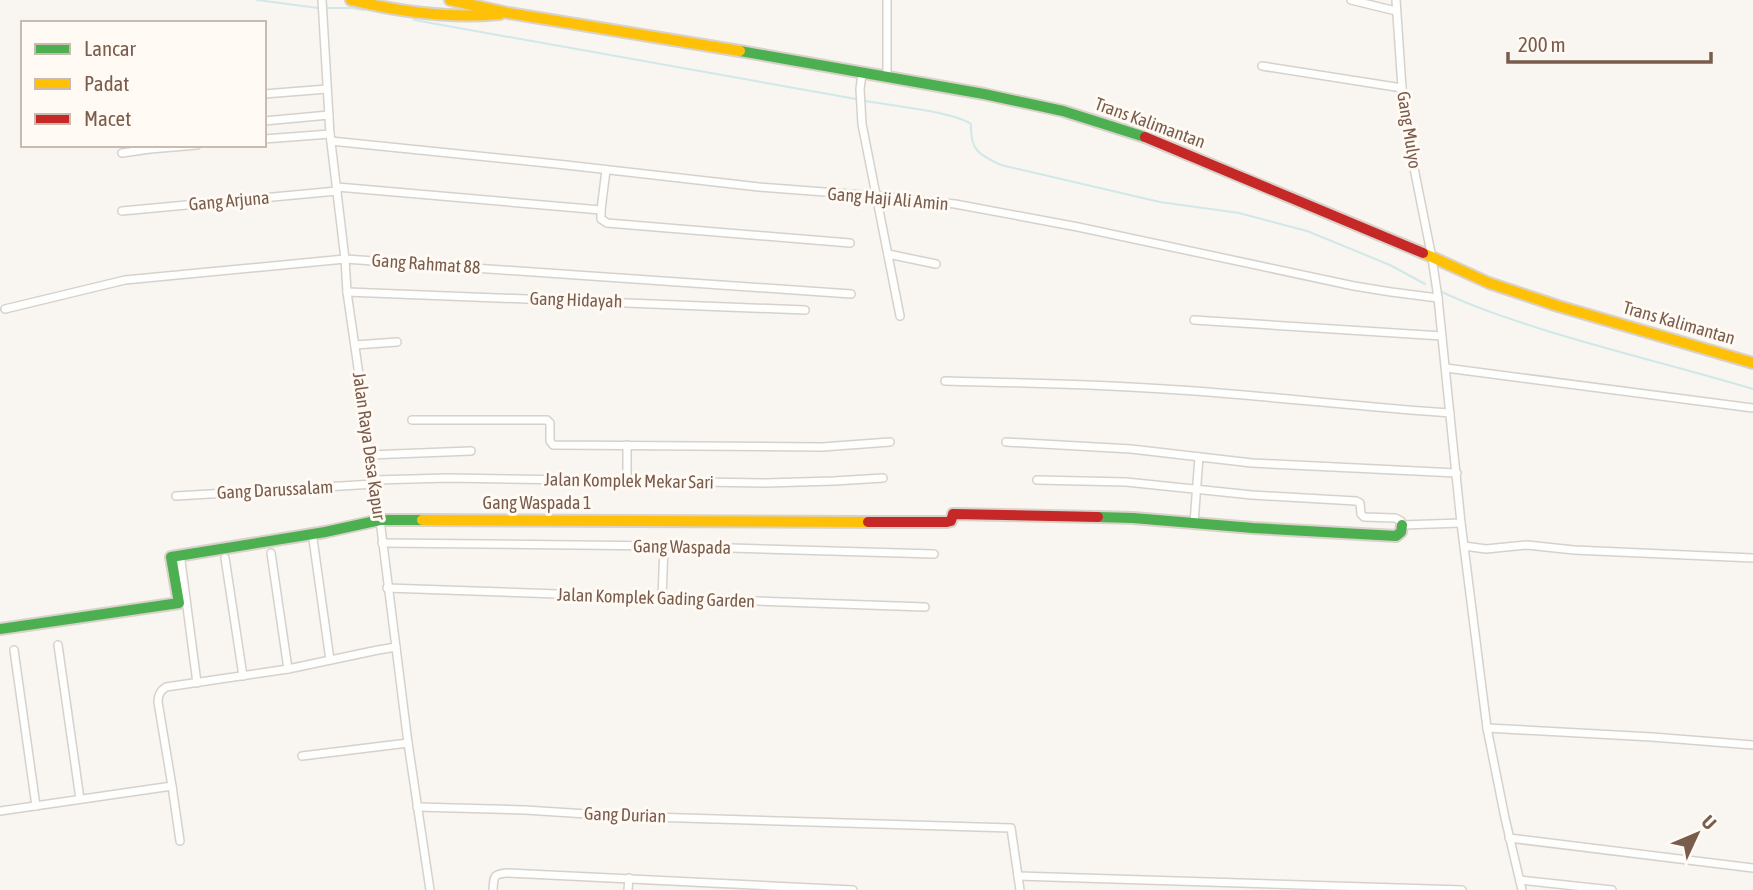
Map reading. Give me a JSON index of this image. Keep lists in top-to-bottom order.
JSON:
{
  "streets": {
    "main road": ["Trans Kalimantan", "Gang Waspada 1"],
    "street": [
      "Gang Mulyo",
      "Gang Haji Ali Amin",
      "Gang Arjuna",
      "Gang Rahmat 88",
      "Gang Hidayah",
      "Jalan Raya Desa Kapur",
      "Jalan Komplek Mekar Sari",
      "Gang Darussalam",
      "Gang Waspada",
      "Jalan Komplek Gading Garden",
      "Gang Durian"
    ]
  },
  "crossings": [
    ["Trans Kalimantan", "Gang Mulyo"],
    ["Gang Mulyo", "Gang Haji Ali Amin"],
    ["Gang Haji Ali Amin", "Jalan Raya Desa Kapur"],
    ["Gang Arjuna", "Jalan Raya Desa Kapur"],
    ["Gang Rahmat 88", "Jalan Raya Desa Kapur"],
    ["Gang Hidayah", "Jalan Raya Desa Kapur"],
    ["Jalan Raya Desa Kapur", "Jalan Komplek Mekar Sari"],
    ["Jalan Raya Desa Kapur", "Gang Darussalam"],
    ["Jalan Raya Desa Kapur", "Gang Waspada 1"],
    ["Jalan Raya Desa Kapur", "Gang Waspada"],
    ["Jalan Raya Desa Kapur", "Jalan Komplek Gading Garden"],
    ["Jalan Raya Desa Kapur", "Gang Durian"],
    ["Jalan Komplek Mekar Sari", "Gang Darussalam"]
  ],
  "legend": ["Lancar", "Padat", "Macet"],
  "scale_bar": "200 m",
  "north": "top right"
}
